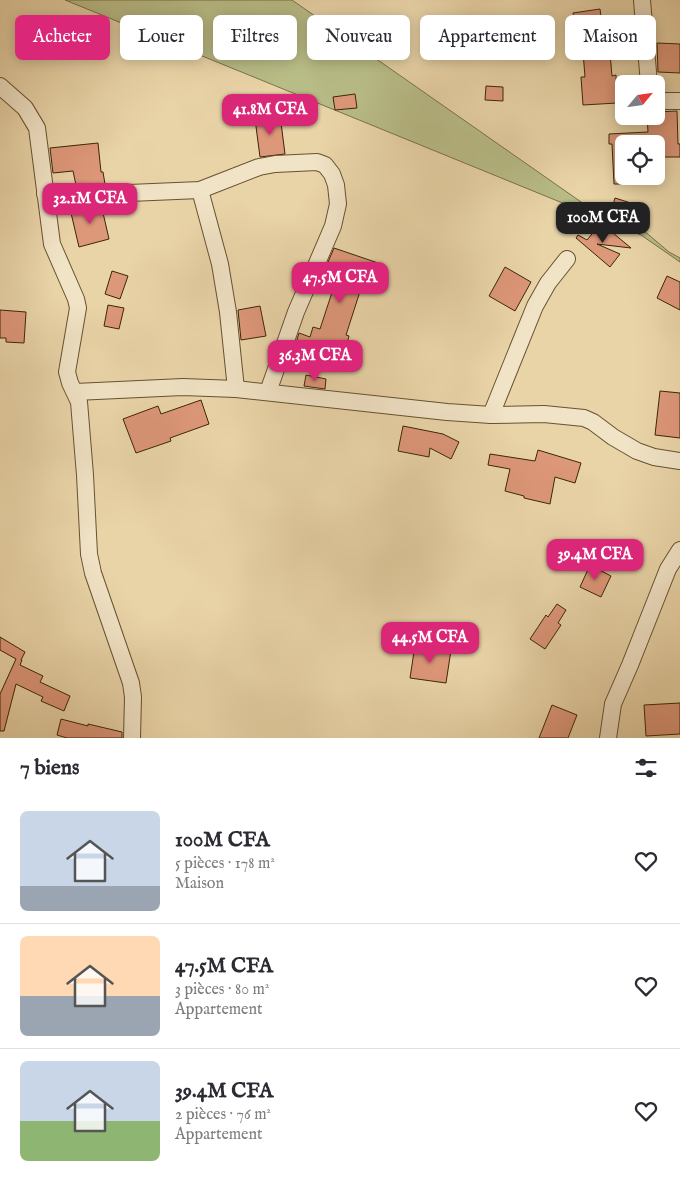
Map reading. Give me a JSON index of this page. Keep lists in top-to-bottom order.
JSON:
{
  "north": "top right",
  "page": {
    "chip": [
      "Acheter",
      "Louer",
      "Filtres",
      "Nouveau",
      "Appartement",
      "Maison"
    ],
    "price": [
      "41.8M CFA",
      "32.1M CFA",
      "100M CFA",
      "47.5M CFA",
      "36.3M CFA",
      "39.4M CFA",
      "44.5M CFA"
    ],
    "heading": "7 biens",
    "list": [
      {
        "name": "100M CFA",
        "note": "5 pièces · 178 m² · Maison"
      },
      {
        "name": "47.5M CFA",
        "note": "3 pièces · 80 m² · Appartement"
      },
      {
        "name": "39.4M CFA",
        "note": "2 pièces · 76 m² · Appartement"
      }
    ]
  }
}
